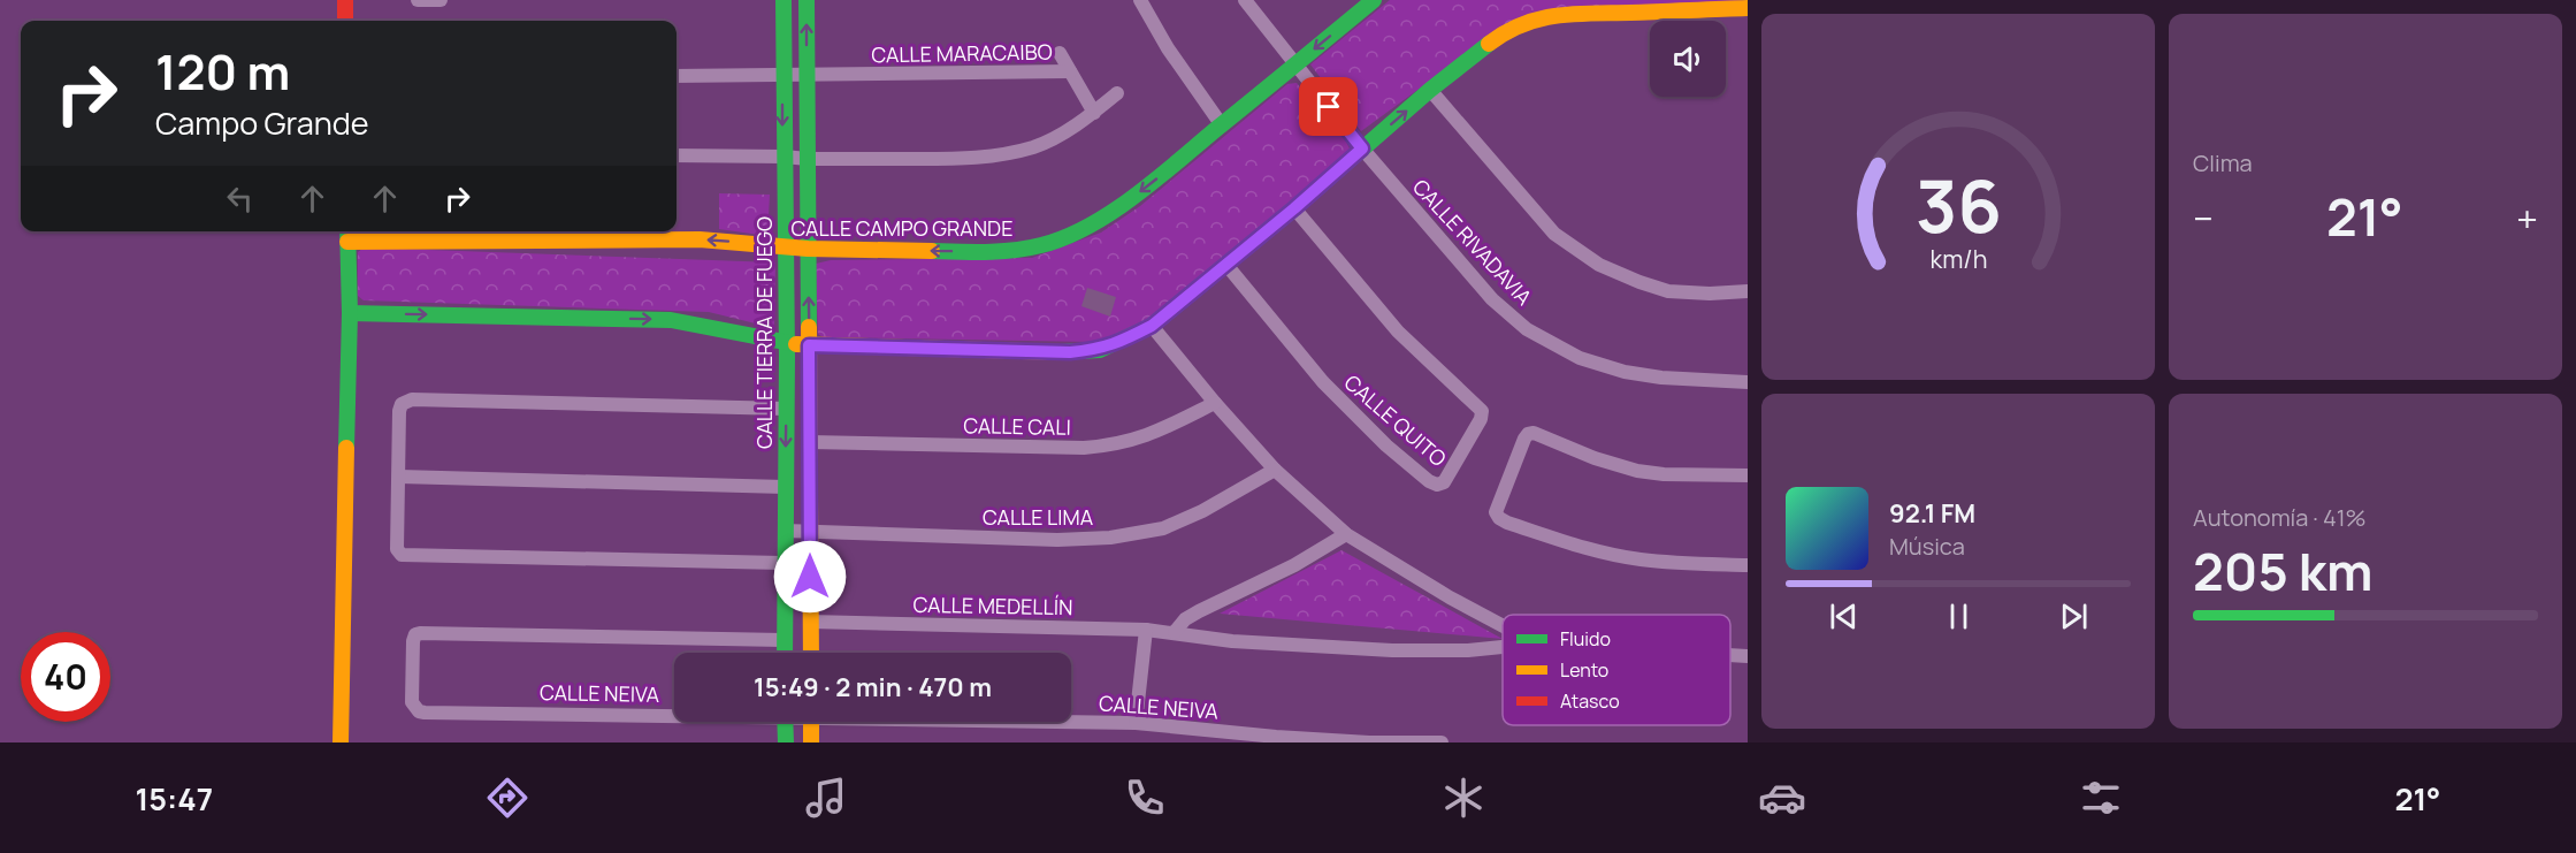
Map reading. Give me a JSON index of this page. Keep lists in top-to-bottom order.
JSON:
{
  "streets": {
    "street": [
      "CALLE MARACAIBO",
      "CALLE CAMPO GRANDE",
      "CALLE RIVADAVIA",
      "CALLE TIERRA DE FUEGO",
      "CALLE QUITO",
      "CALLE CALI",
      "CALLE LIMA",
      "CALLE MEDELLÍN",
      "CALLE NEIVA"
    ]
  },
  "crossings": [
    ["CALLE MARACAIBO", "CALLE TIERRA DE FUEGO"],
    ["CALLE CAMPO GRANDE", "CALLE RIVADAVIA"],
    ["CALLE CAMPO GRANDE", "CALLE TIERRA DE FUEGO"],
    ["CALLE TIERRA DE FUEGO", "CALLE CALI"],
    ["CALLE TIERRA DE FUEGO", "CALLE LIMA"],
    ["CALLE TIERRA DE FUEGO", "CALLE MEDELLÍN"],
    ["CALLE TIERRA DE FUEGO", "CALLE NEIVA"]
  ],
  "legend": ["Fluido", "Lento", "Atasco"],
  "page": {
    "tile": [
      "Clima",
      ["Autonomía · 41%", "205 km"]
    ],
    "turn": ["120 m", "Campo Grande"],
    "heat": ["−", "21°", "+"],
    "song": ["92.1 FM", "Música"],
    "limit": "40",
    "trip": "15:49 · 2 min · 470 m",
    "tabs": ["15:47", "21°"],
    "gauge": ["36", "km/h"]
  }
}
